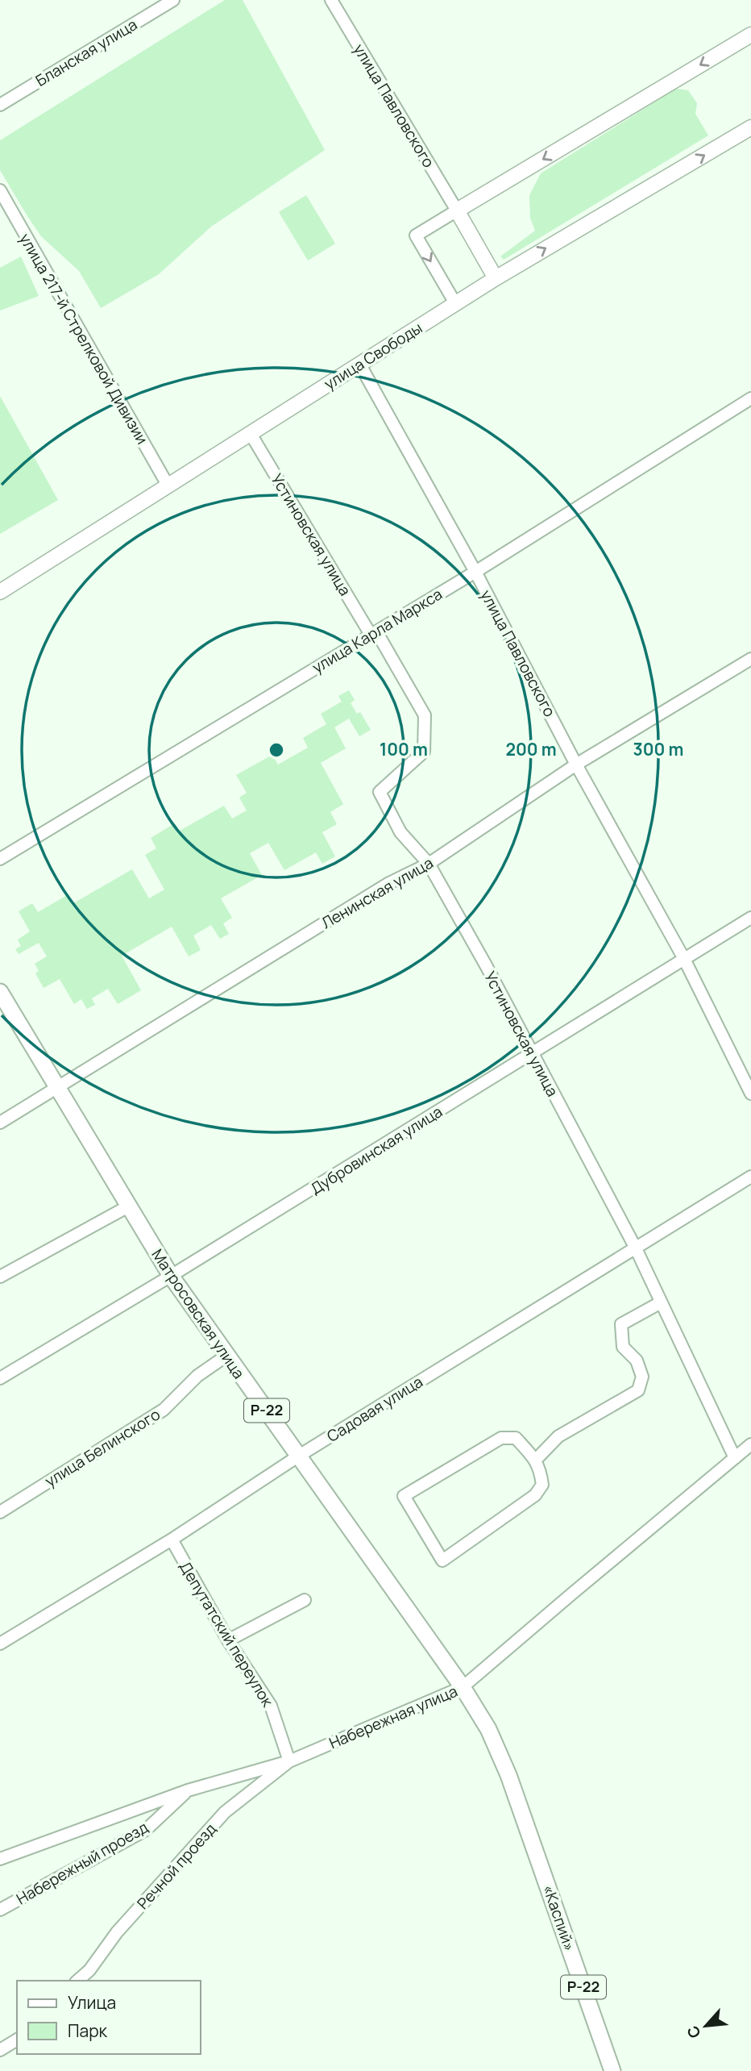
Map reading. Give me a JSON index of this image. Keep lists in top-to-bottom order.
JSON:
{
  "streets": {
    "highway": ["Матросовская улица", "Р-22", "«Каспий»"],
    "main road": ["улица Свободы"],
    "street": [
      "Бланская улица",
      "улица Павловского",
      "улица 217-й Стрелковой Дивизии",
      "Устиновская улица",
      "улица Карла Маркса",
      "Ленинская улица",
      "Дубровинская улица",
      "Садовая улица",
      "улица Белинского",
      "Депутатский переулок",
      "Набережная улица",
      "Набережный проезд",
      "Речной проезд"
    ]
  },
  "crossings": [
    ["улица Павловского", "улица Свободы"],
    ["улица Павловского", "улица Карла Маркса"],
    ["улица Павловского", "Ленинская улица"],
    ["улица Павловского", "Дубровинская улица"],
    ["улица 217-й Стрелковой Дивизии", "улица Свободы"],
    ["улица Свободы", "Устиновская улица"],
    ["Устиновская улица", "улица Карла Маркса"],
    ["Устиновская улица", "Ленинская улица"],
    ["Устиновская улица", "Дубровинская улица"],
    ["Устиновская улица", "Садовая улица"],
    ["Устиновская улица", "Набережная улица"],
    ["Ленинская улица", "Матросовская улица"],
    ["Дубровинская улица", "Матросовская улица"],
    ["Матросовская улица", "Садовая улица"],
    ["Матросовская улица", "улица Белинского"],
    ["Матросовская улица", "Набережная улица"],
    ["Матросовская улица", "«Каспий»"],
    ["Садовая улица", "Депутатский переулок"],
    ["Депутатский переулок", "Набережная улица"],
    ["Депутатский переулок", "Речной проезд"],
    ["Набережная улица", "Набережный проезд"],
    ["Набережная улица", "Речной проезд"]
  ],
  "legend": ["Улица", "Парк"],
  "north": "bottom left",
  "rings": ["100 m", "200 m", "300 m"]
}
